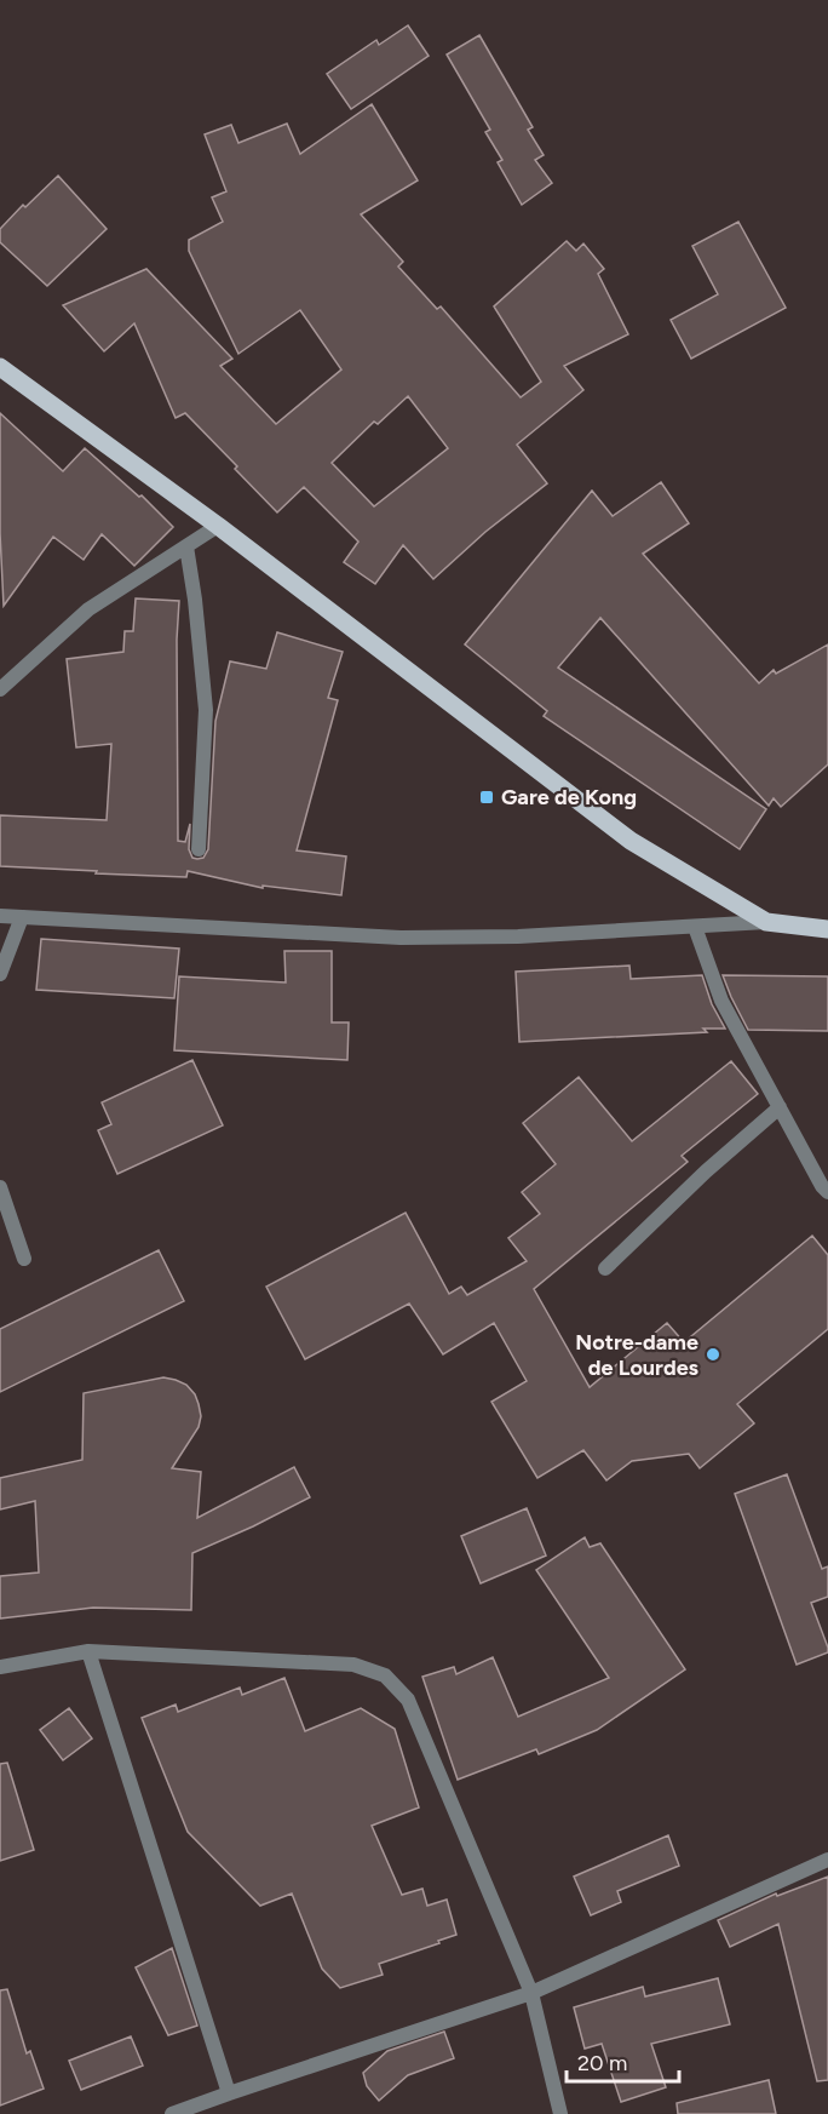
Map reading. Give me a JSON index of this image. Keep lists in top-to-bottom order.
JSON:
{
  "places": {
    "transit": ["Gare de Kong"],
    "other": ["Notre-dame de Lourdes"]
  },
  "scale_bar": "20 m"
}
